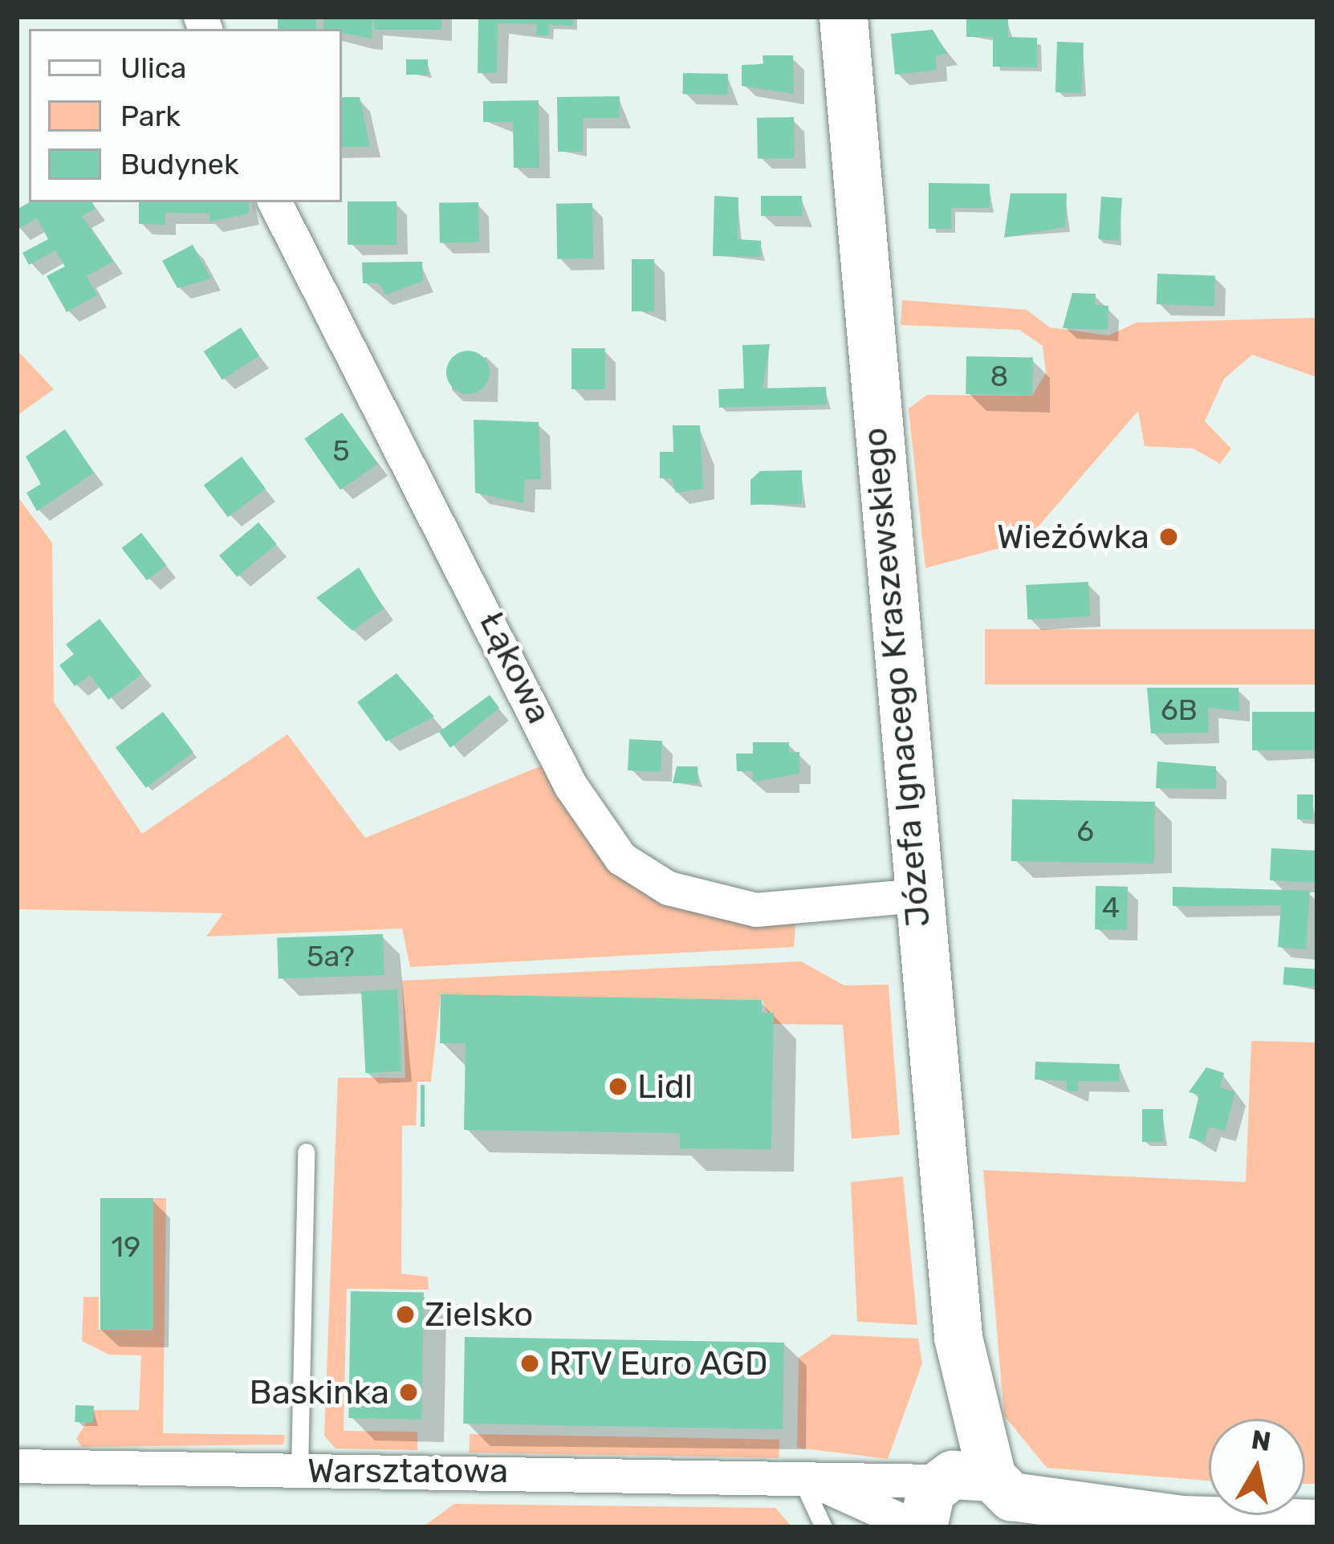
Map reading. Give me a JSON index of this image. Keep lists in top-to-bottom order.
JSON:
{
  "streets": {
    "street": ["Łąkowa", "Józefa Ignacego Kraszewskiego", "Warsztatowa"]
  },
  "crossings": [
    ["Łąkowa", "Józefa Ignacego Kraszewskiego"],
    ["Józefa Ignacego Kraszewskiego", "Warsztatowa"]
  ],
  "places": [
    "Wieżówka",
    "Lidl",
    "Zielsko",
    "RTV Euro AGD",
    "Baskinka"
  ],
  "house_numbers": [
    "8",
    "5",
    "6B",
    "6",
    "4",
    "5a?",
    "19"
  ],
  "legend": ["Ulica", "Park", "Budynek"],
  "north": "top"
}
